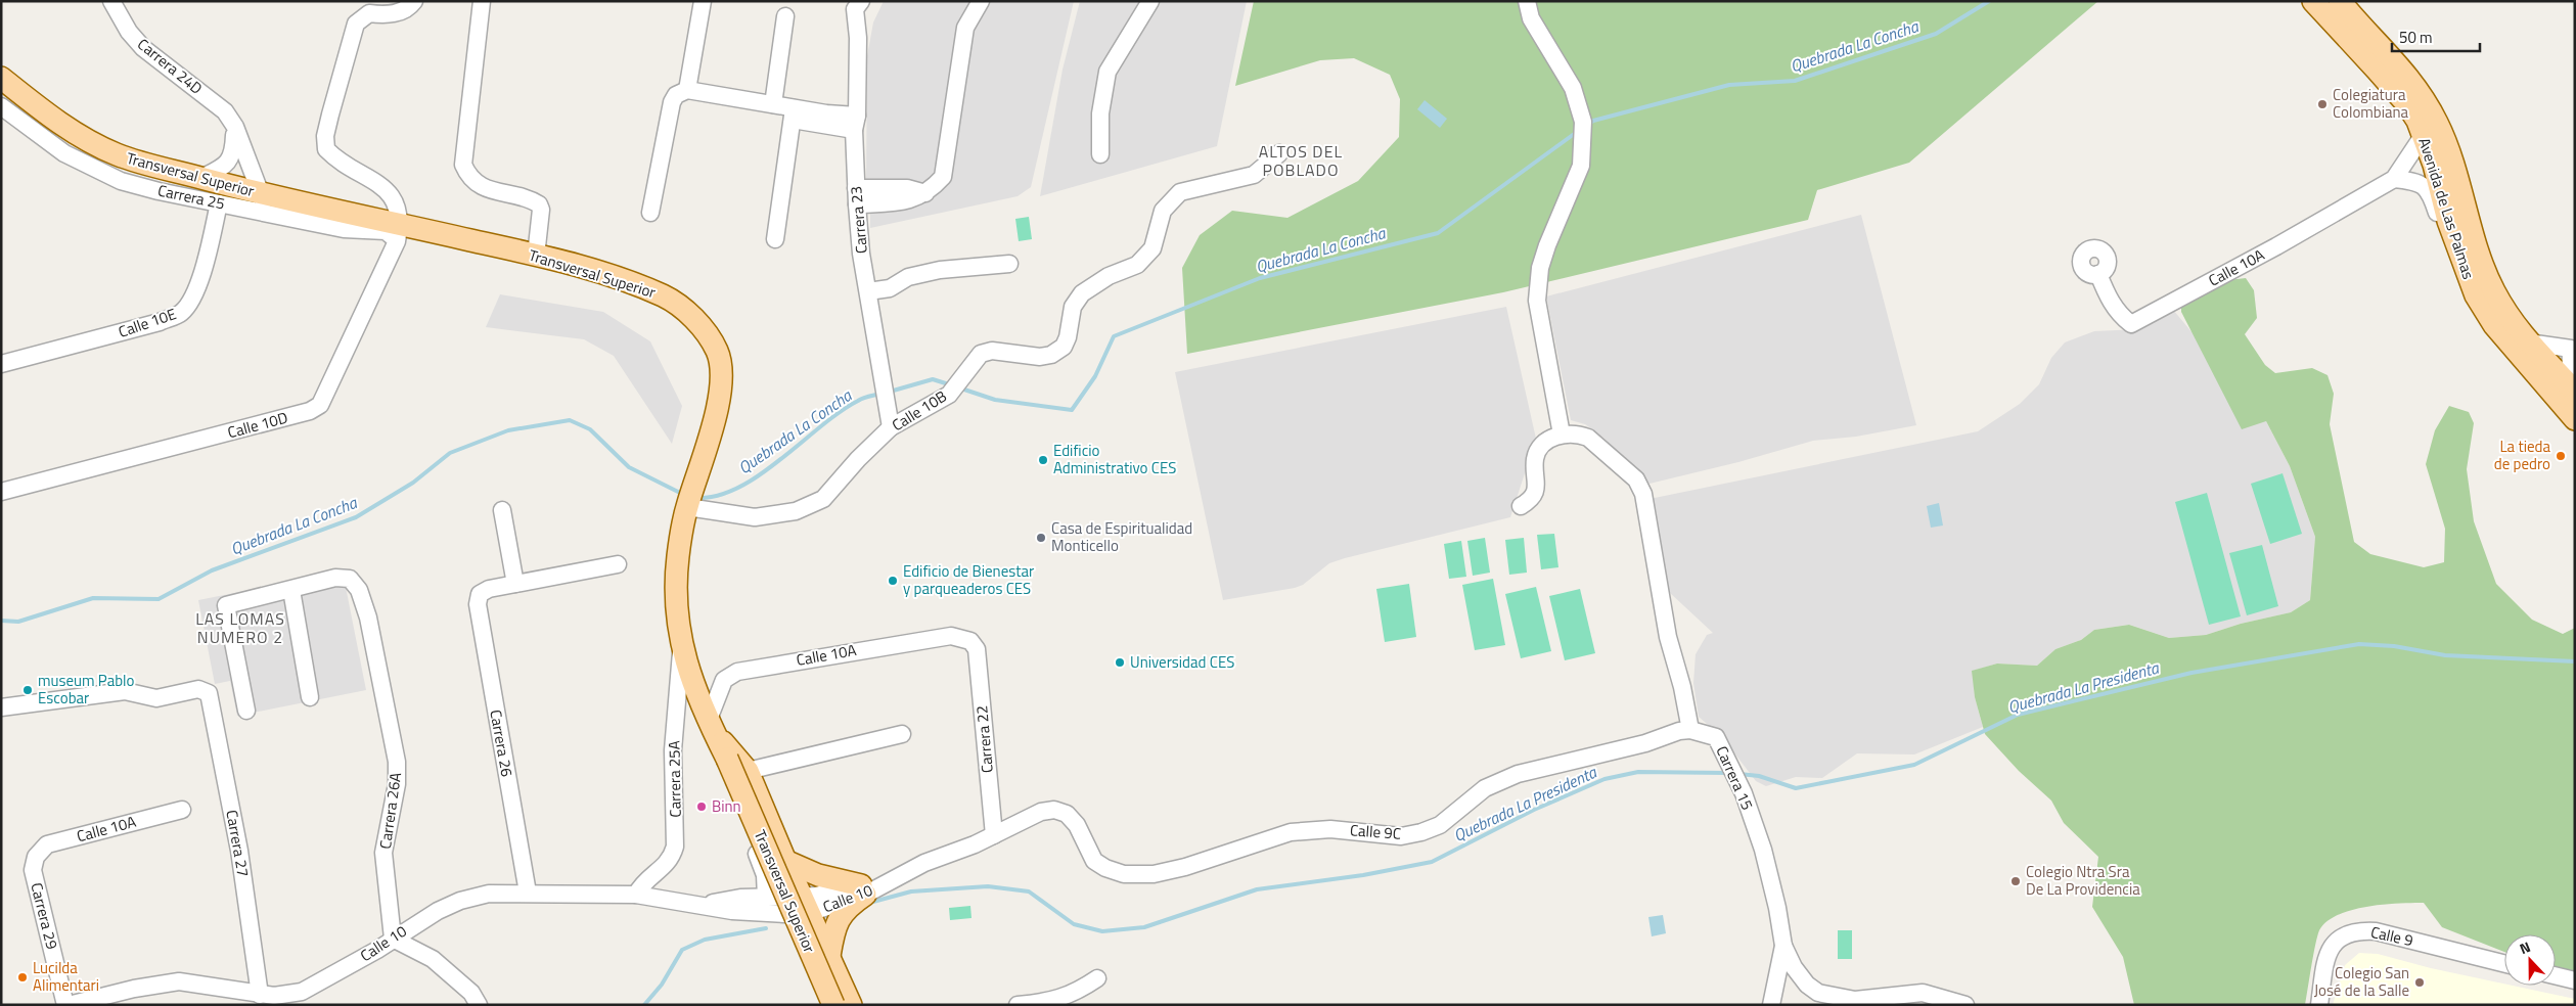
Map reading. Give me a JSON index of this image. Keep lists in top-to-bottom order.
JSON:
{
  "streets": {
    "main road": ["Transversal Superior", "Avenida de Las Palmas"],
    "street": [
      "Carrera 24D",
      "Carrera 25",
      "Carrera 23",
      "Calle 10A",
      "Calle 10E",
      "Calle 10B",
      "Calle 10D",
      "Carrera 22",
      "Carrera 26",
      "Carrera 15",
      "Carrera 25A",
      "Carrera 26A",
      "Calle 9C",
      "Carrera 27",
      "Calle 10",
      "Carrera 29",
      "Calle 9"
    ]
  },
  "crossings": [
    ["Carrera 24D", "Transversal Superior"],
    ["Carrera 24D", "Carrera 25"],
    ["Transversal Superior", "Carrera 25"],
    ["Transversal Superior", "Calle 10A"],
    ["Transversal Superior", "Calle 10B"],
    ["Transversal Superior", "Calle 10D"],
    ["Transversal Superior", "Carrera 25A"],
    ["Carrera 25", "Calle 10E"],
    ["Carrera 25", "Calle 10D"],
    ["Avenida de Las Palmas", "Calle 10A"],
    ["Carrera 23", "Calle 10B"],
    ["Calle 10A", "Carrera 22"],
    ["Calle 10A", "Carrera 29"],
    ["Carrera 22", "Calle 10"],
    ["Carrera 26", "Calle 10"],
    ["Carrera 15", "Calle 9C"],
    ["Carrera 25A", "Calle 10"],
    ["Carrera 26A", "Calle 10"],
    ["Calle 9C", "Calle 10"],
    ["Carrera 27", "Calle 10"],
    ["Calle 10", "Carrera 29"]
  ],
  "districts": ["ALTOS DEL POBLADO", "LAS LOMAS NUMERO 2"],
  "water": ["Quebrada La Concha", "Quebrada La Presidenta"],
  "places": [
    "Colegiatura Colombiana",
    "La tieda de pedro",
    "Edificio Administrativo CES",
    "Casa de Espiritualidad Monticello",
    "Edificio de Bienestar y parqueaderos CES",
    "Universidad CES",
    "museum Pablo Escobar",
    "Binn",
    "Colegio Ntra Sra De La Providencia",
    "Lucilda Alimentari",
    "Colegio San José de la Salle"
  ],
  "scale_bar": "50 m",
  "north": "top"
}
